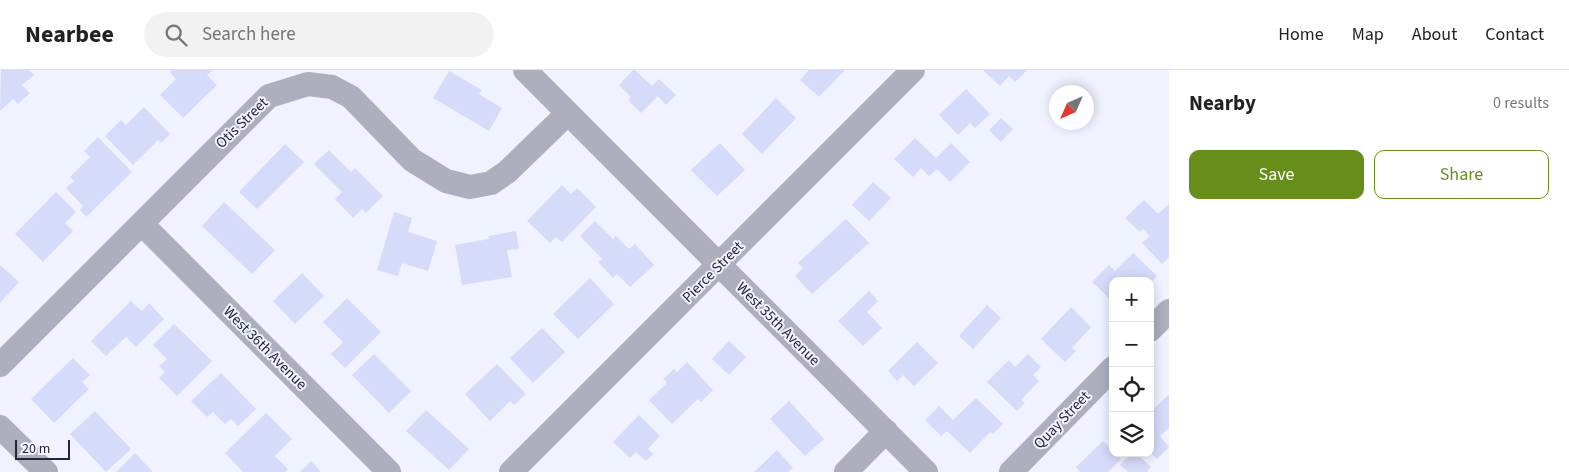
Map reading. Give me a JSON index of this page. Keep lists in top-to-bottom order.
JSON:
{
  "streets": {
    "street": [
      "Otis Street",
      "Pierce Street",
      "West 35th Avenue",
      "West 36th Avenue",
      "Quay Street"
    ]
  },
  "crossings": [
    ["Otis Street", "West 35th Avenue"],
    ["Otis Street", "West 36th Avenue"],
    ["Pierce Street", "West 35th Avenue"]
  ],
  "scale_bar": "20 m",
  "north": "bottom left",
  "page": {
    "header": "Nearbee",
    "search": "Search here",
    "nav": [
      "Home",
      "Map",
      "About",
      "Contact"
    ],
    "heading": ["Nearby", "0 results"],
    "buttons": ["Save", "Share"],
    "map_buttons": ["+", "−"],
    "scale": "20 m"
  }
}
